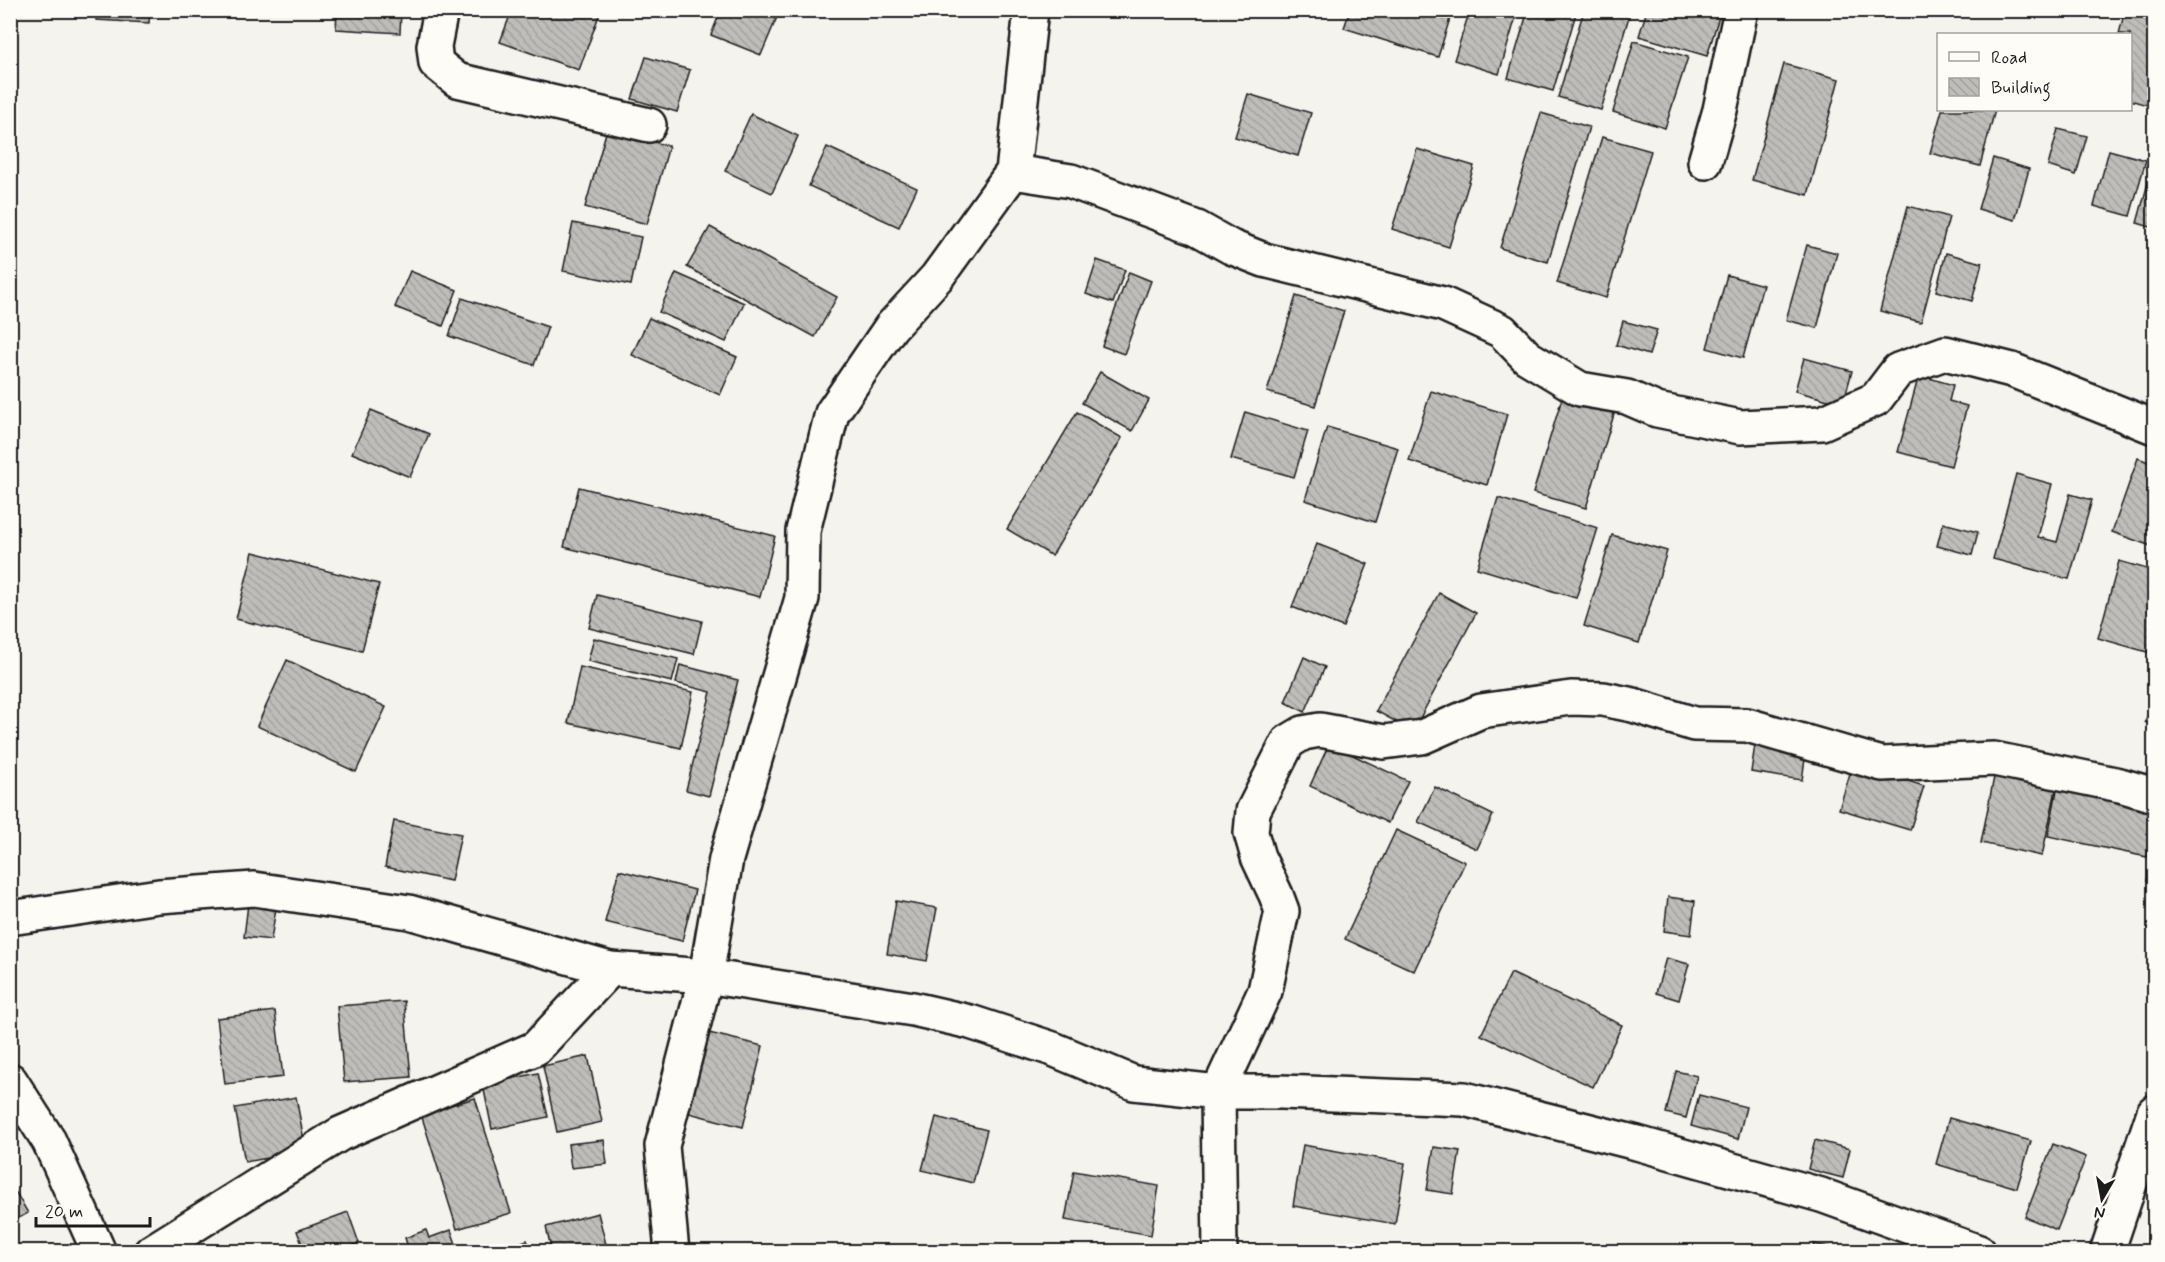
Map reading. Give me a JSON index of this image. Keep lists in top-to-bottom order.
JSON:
{
  "legend": ["Road", "Building"],
  "scale_bar": "20 m",
  "north": "bottom"
}
